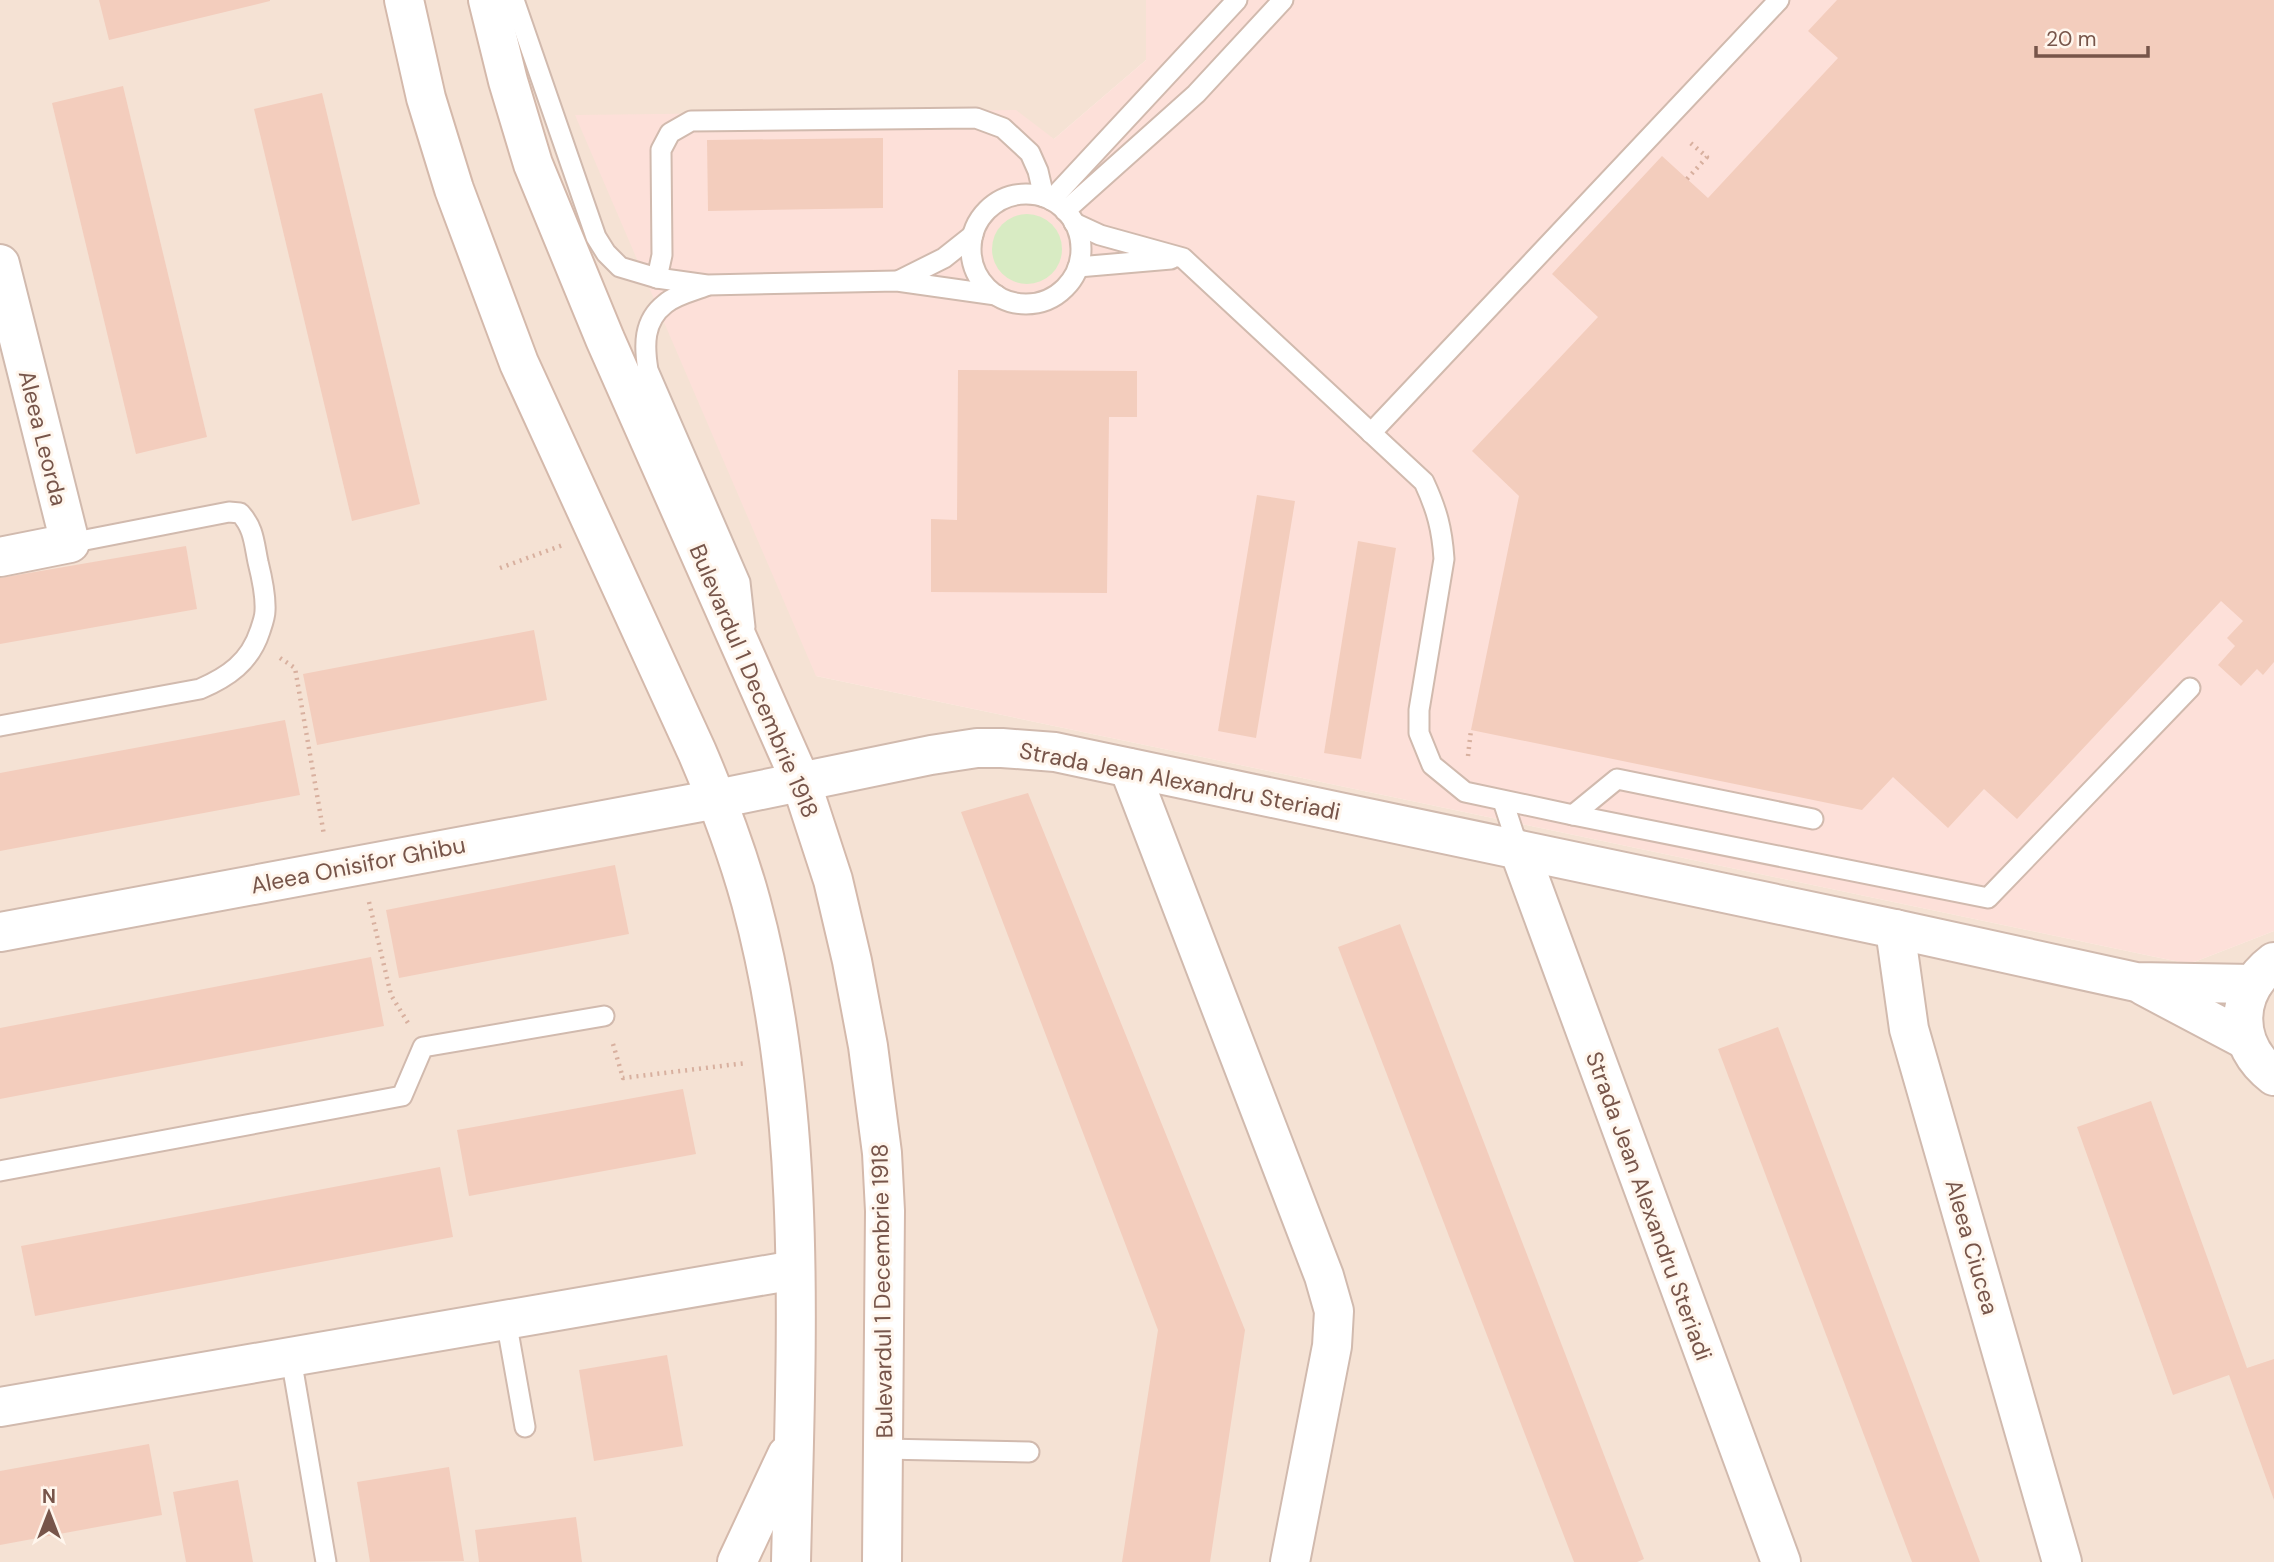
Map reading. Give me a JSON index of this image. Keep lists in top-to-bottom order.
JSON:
{
  "streets": {
    "street": [
      "Aleea Leorda",
      "Bulevardul 1 Decembrie 1918",
      "Strada Jean Alexandru Steriadi",
      "Aleea Onisifor Ghibu",
      "Aleea Ciucea"
    ]
  },
  "crossings": [
    ["Bulevardul 1 Decembrie 1918", "Strada Jean Alexandru Steriadi"],
    ["Strada Jean Alexandru Steriadi", "Aleea Onisifor Ghibu"],
    ["Strada Jean Alexandru Steriadi", "Aleea Ciucea"]
  ],
  "scale_bar": "20 m",
  "north": "top"
}
